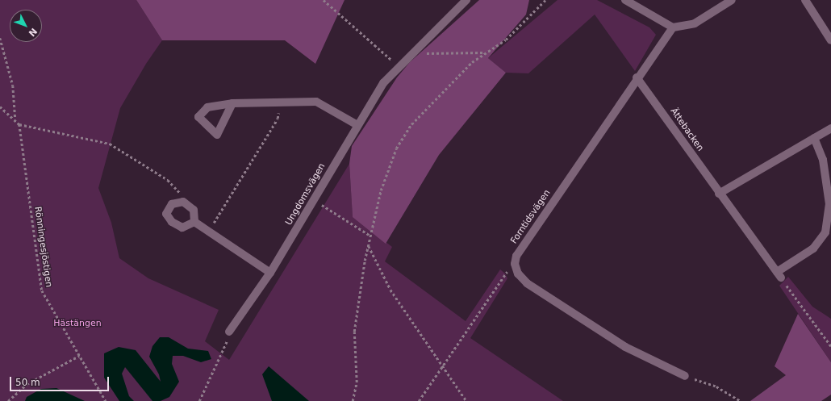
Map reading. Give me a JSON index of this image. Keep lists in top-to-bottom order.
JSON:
{
  "streets": {
    "street": ["Ättebacken", "Ungdomsvägen", "Forntidsvägen"],
    "path": ["Rönningesjöstigen"]
  },
  "crossings": [
    ["Ättebacken", "Forntidsvägen"]
  ],
  "parks": ["Hästängen"],
  "scale_bar": "50 m",
  "north": "bottom right"
}
